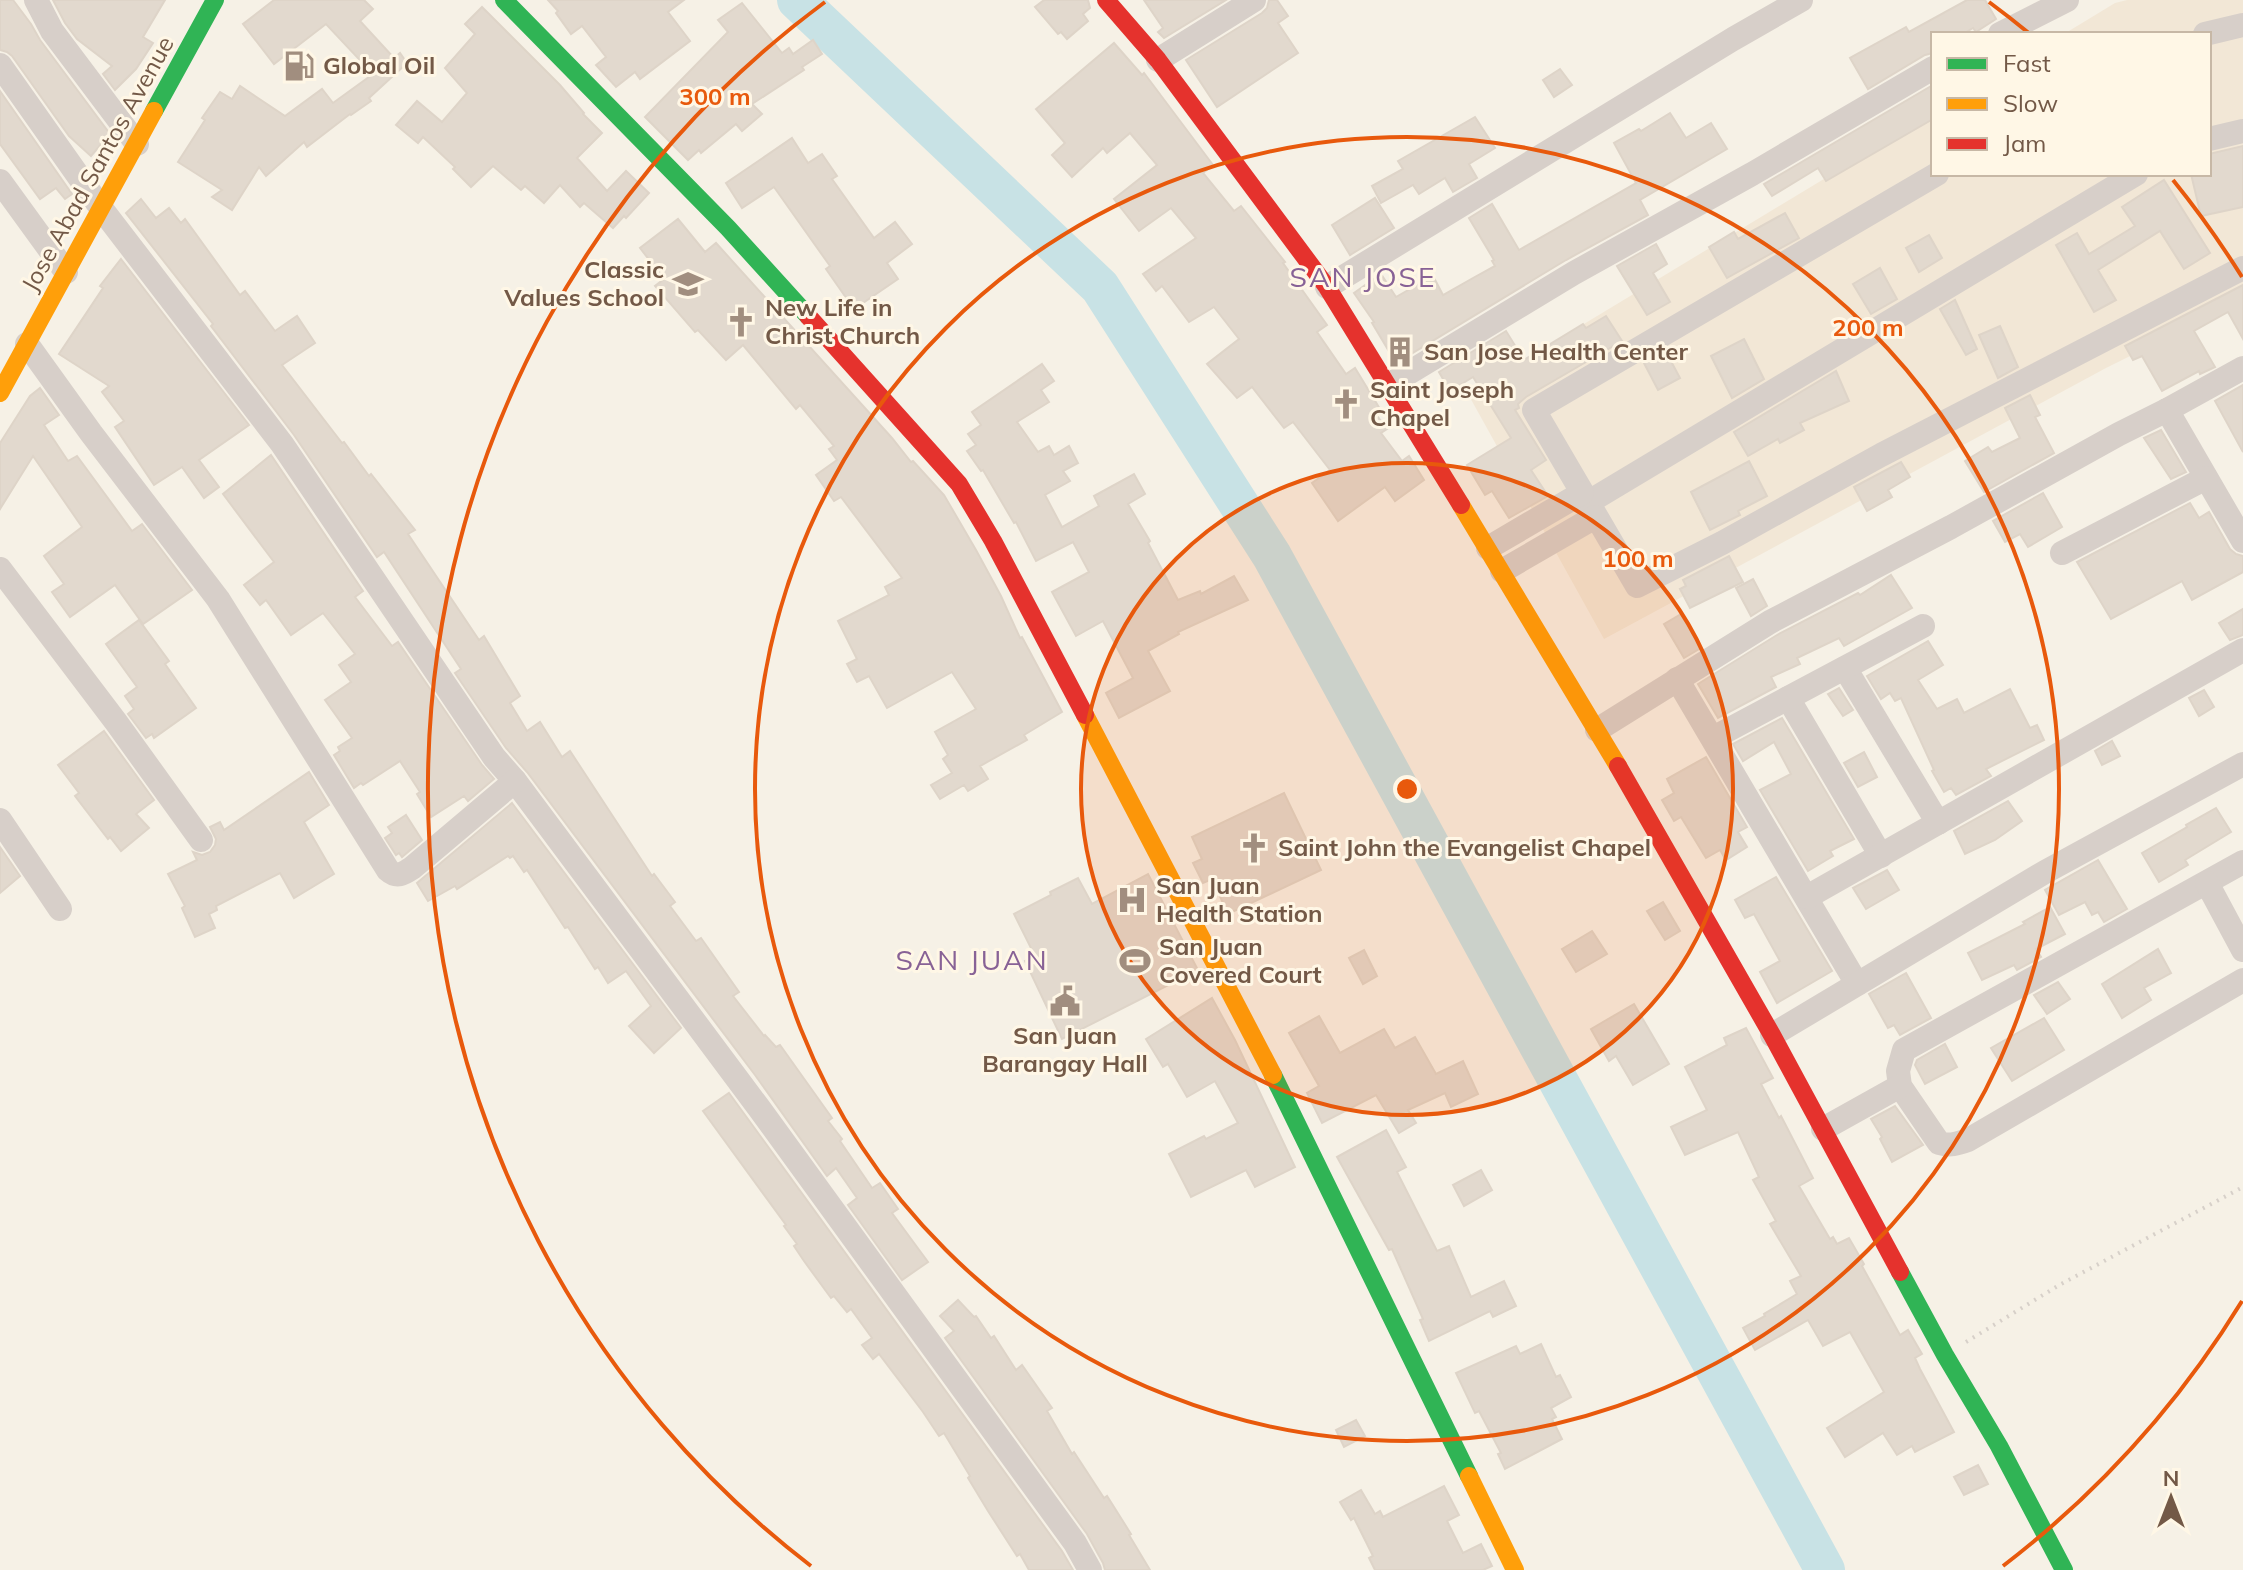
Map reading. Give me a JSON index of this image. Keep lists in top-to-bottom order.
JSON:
{
  "streets": {
    "main road": ["Jose Abad Santos Avenue"]
  },
  "districts": ["SAN JOSE", "SAN JUAN"],
  "places": {
    "fuel station": ["Global Oil"],
    "school or university": ["Classic Values School"],
    "church": ["New Life in Christ Church", "Saint Joseph Chapel", "Saint John the Evangelist Chapel"],
    "building": ["San Jose Health Center"],
    "hospital": ["San Juan Health Station"],
    "sports": ["San Juan Covered Court"],
    "public building": ["San Juan Barangay Hall"]
  },
  "legend": ["Fast", "Slow", "Jam"],
  "north": "top",
  "rings": ["300 m", "200 m", "100 m"]
}
